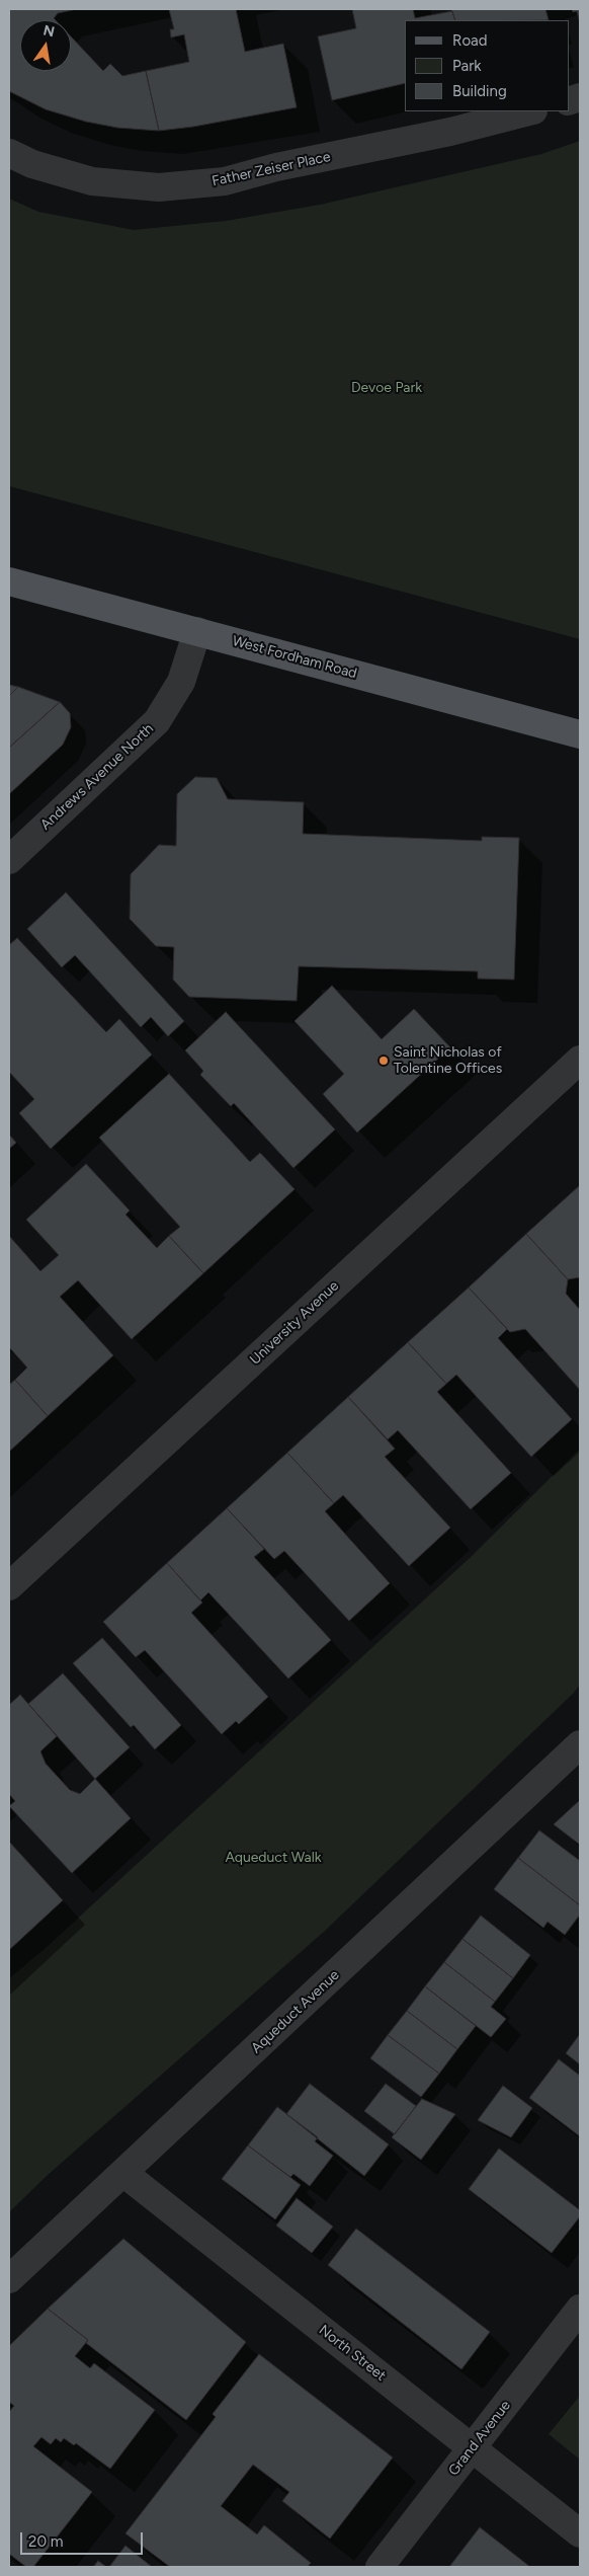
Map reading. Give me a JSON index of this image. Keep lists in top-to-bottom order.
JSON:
{
  "streets": {
    "main road": ["West Fordham Road"],
    "street": [
      "Father Zeiser Place",
      "Andrews Avenue North",
      "University Avenue",
      "Aqueduct Avenue",
      "North Street",
      "Grand Avenue"
    ]
  },
  "crossings": [
    ["West Fordham Road", "Andrews Avenue North"],
    ["Aqueduct Avenue", "North Street"],
    ["North Street", "Grand Avenue"]
  ],
  "parks": ["Devoe Park", "Aqueduct Walk"],
  "places": ["Saint Nicholas of Tolentine Offices"],
  "legend": ["Road", "Park", "Building"],
  "scale_bar": "20 m",
  "north": "top"
}
